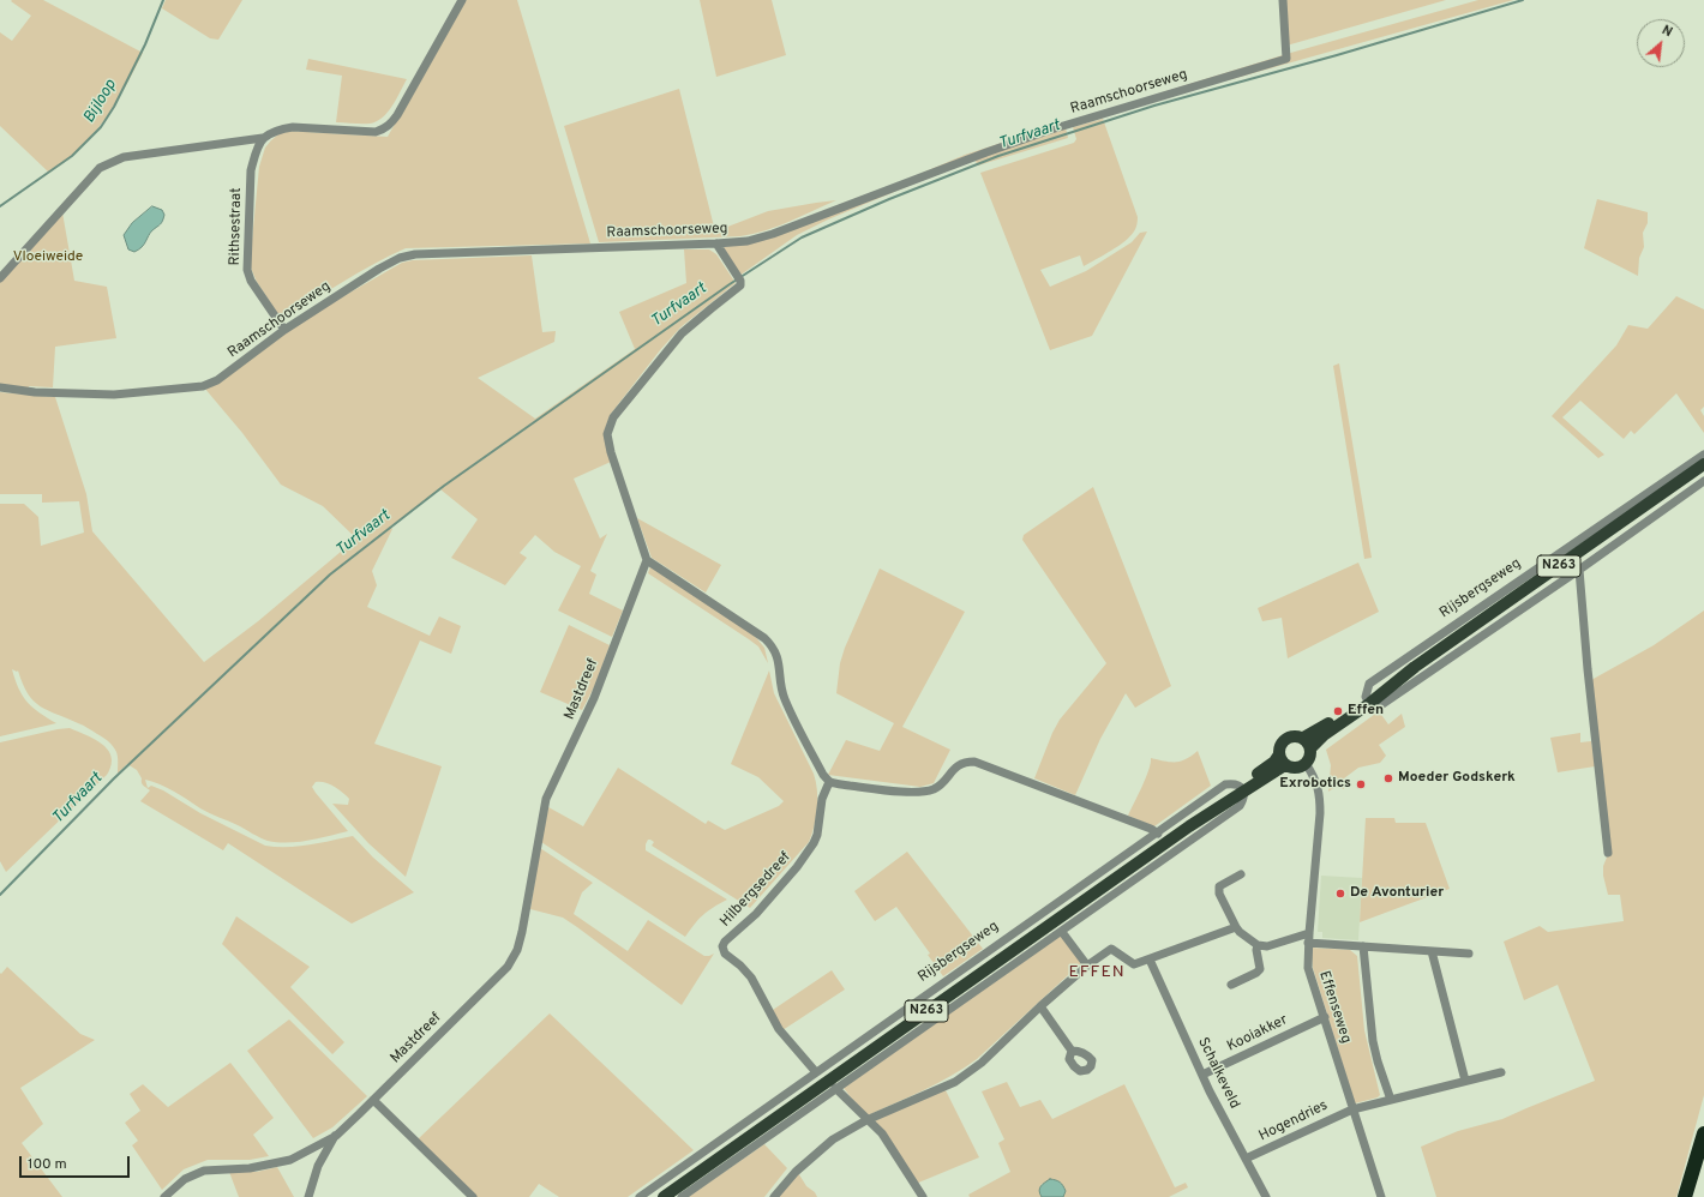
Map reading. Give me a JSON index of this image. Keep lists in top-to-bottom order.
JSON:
{
  "streets": {
    "main road": ["N263", "Rijsbergseweg"],
    "street": [
      "Raamschoorseweg",
      "Rithsestraat",
      "Mastdreef",
      "Hilbergsedreef",
      "Effenseweg",
      "Kooiakker",
      "Schalkeveld",
      "Hogendries"
    ]
  },
  "crossings": [
    ["Raamschoorseweg", "Rithsestraat"],
    ["N263", "Rijsbergseweg"],
    ["N263", "Effenseweg"],
    ["Rijsbergseweg", "Hilbergsedreef"],
    ["Rijsbergseweg", "Effenseweg"],
    ["Effenseweg", "Kooiakker"],
    ["Effenseweg", "Hogendries"],
    ["Kooiakker", "Schalkeveld"],
    ["Schalkeveld", "Hogendries"]
  ],
  "districts": ["EFFEN"],
  "water": ["Bijloop", "Turfvaart"],
  "parks": ["Vloeiweide"],
  "places": [
    "Effen",
    "Moeder Godskerk",
    "Exrobotics",
    "De Avonturier"
  ],
  "scale_bar": "100 m",
  "north": "top right"
}
